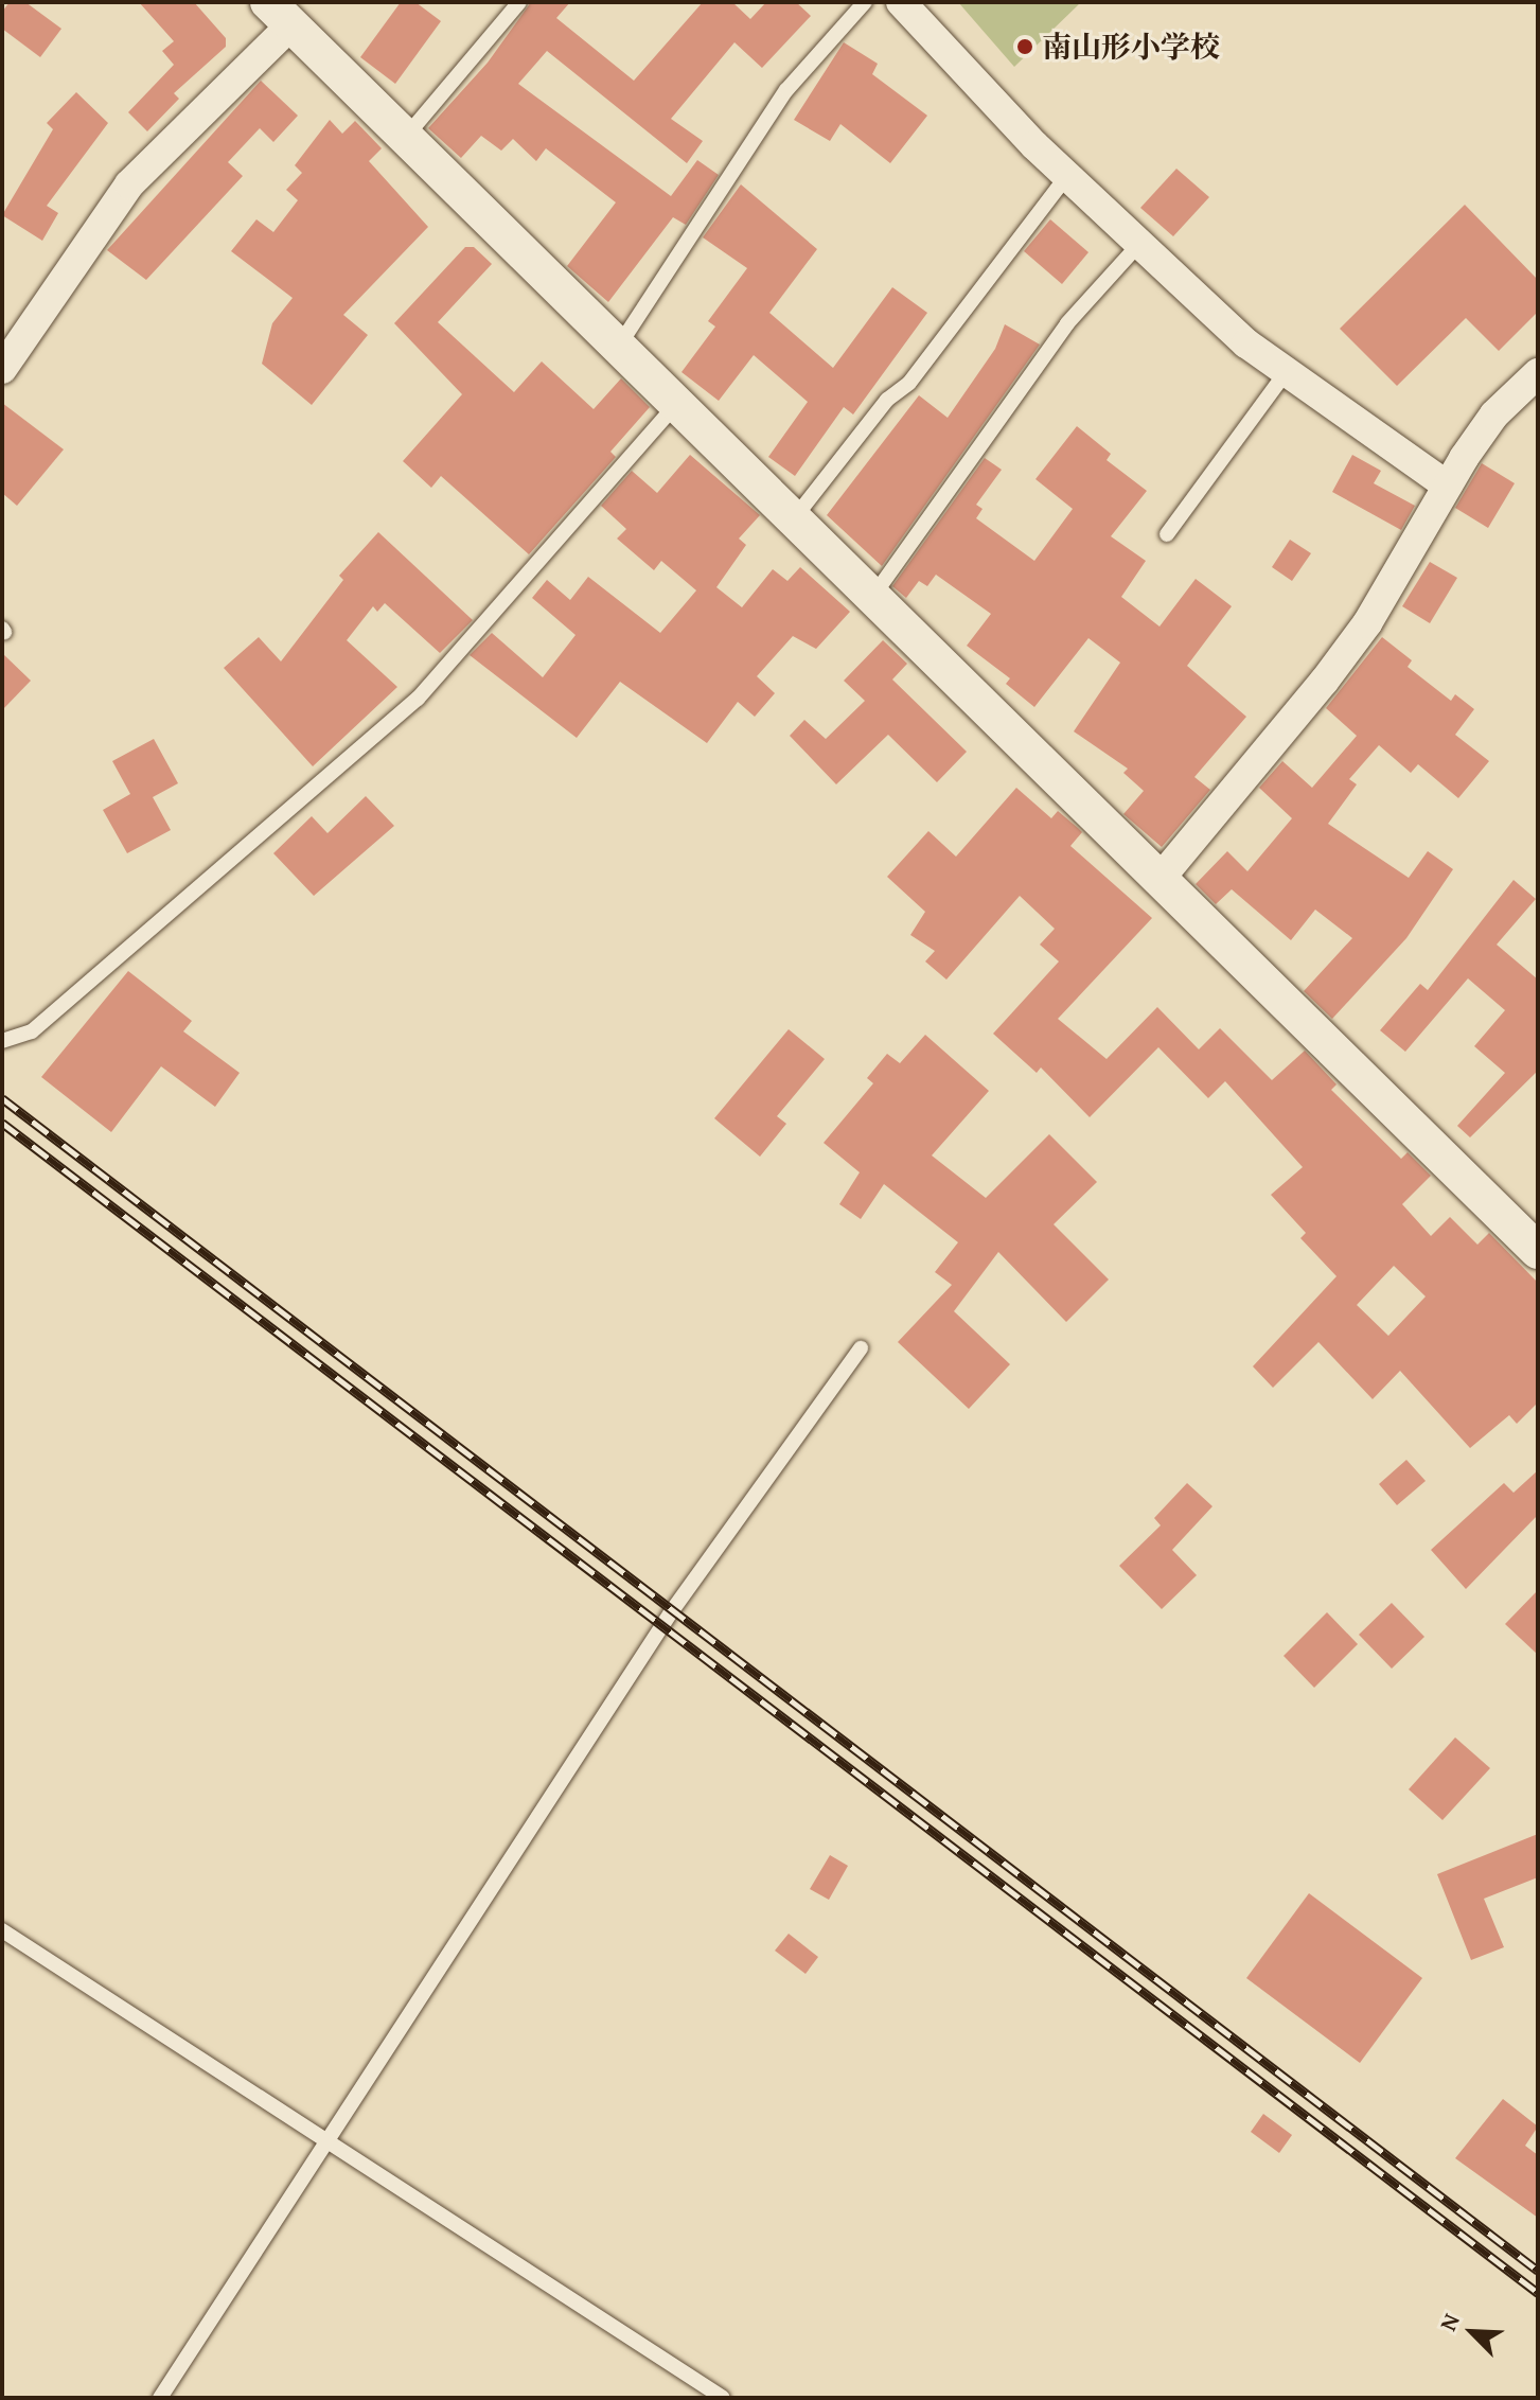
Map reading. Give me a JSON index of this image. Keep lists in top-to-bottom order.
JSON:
{
  "places": ["南山形小学校"],
  "north": "top left"
}
